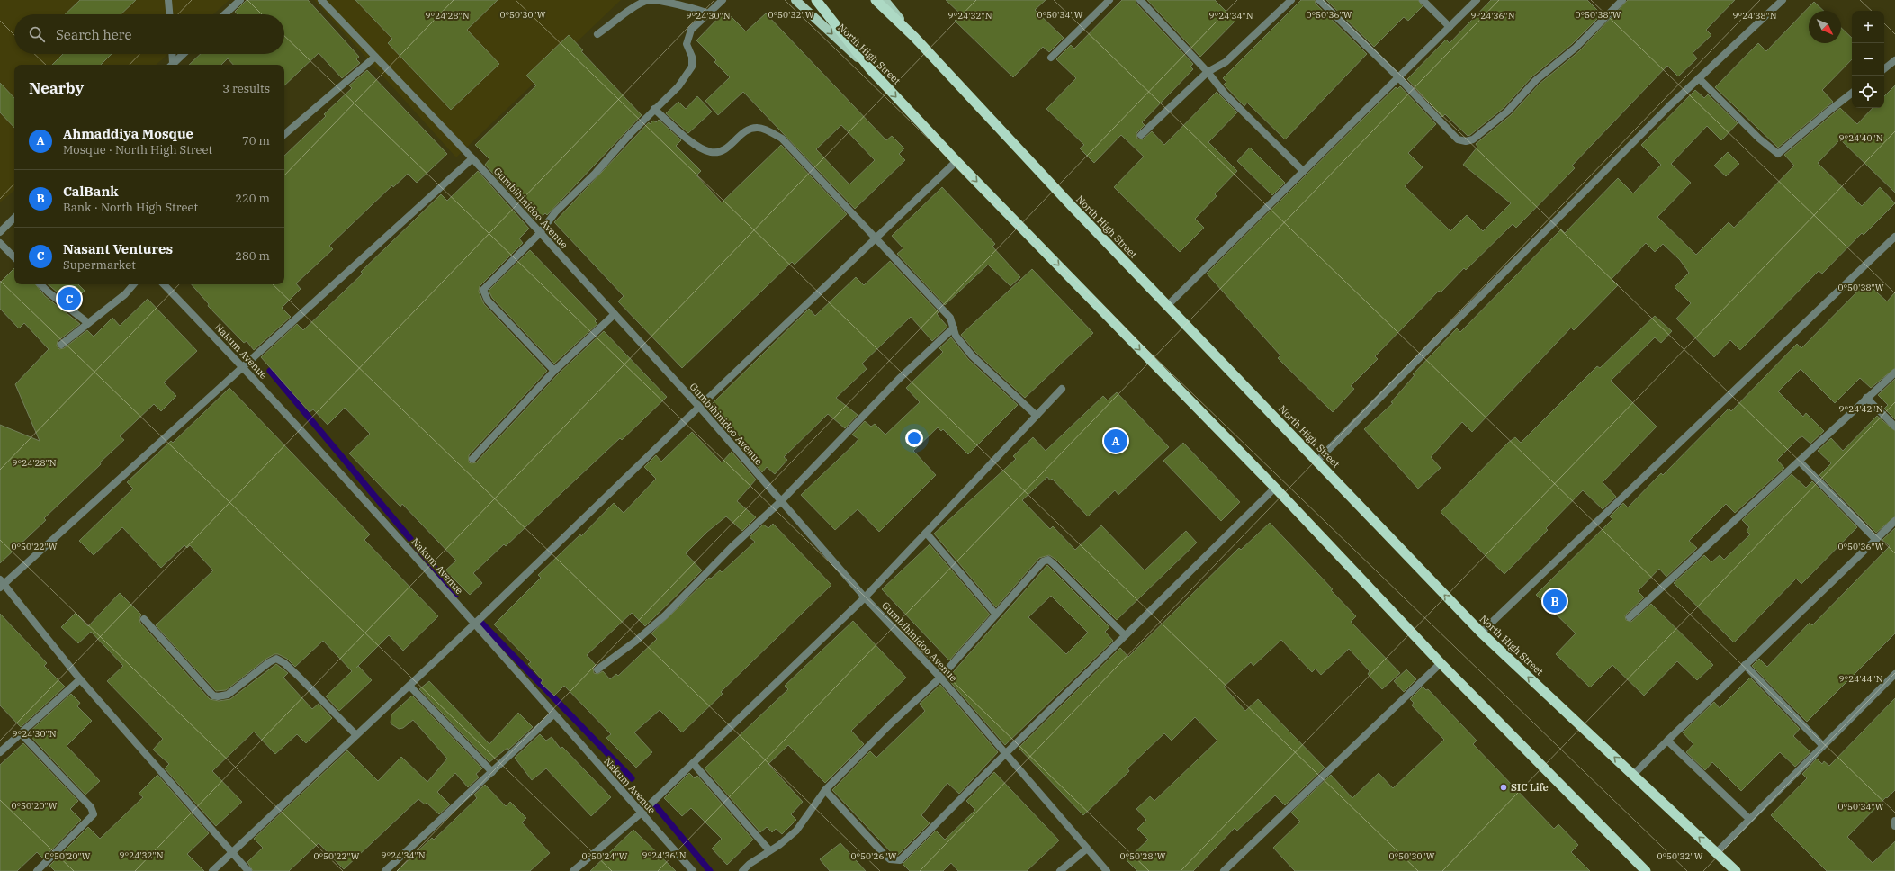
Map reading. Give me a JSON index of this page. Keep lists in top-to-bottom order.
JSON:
{
  "streets": {
    "highway": ["North High Street"],
    "street": ["Gumbihinidoo Avenue", "Nakum Avenue"]
  },
  "places": ["SIC Life"],
  "north": "bottom right",
  "page": {
    "map_buttons": ["+", "−"],
    "search": "Search here",
    "heading": ["Nearby", "3 results"],
    "list": [
      {
        "mark": "A",
        "name": "Ahmaddiya Mosque",
        "note": "Mosque · North High Street",
        "value": "70 m"
      },
      {
        "mark": "B",
        "name": "CalBank",
        "note": "Bank · North High Street",
        "value": "220 m"
      },
      {
        "mark": "C",
        "name": "Nasant Ventures",
        "note": "Supermarket",
        "value": "280 m"
      }
    ],
    "pins": ["C", "A", "B"]
  },
  "coordinates": [
    "0°50'30\"W",
    "0°50'32\"W",
    "0°50'34\"W",
    "0°50'36\"W",
    "0°50'38\"W",
    "9°24'28\"N",
    "9°24'30\"N",
    "9°24'32\"N",
    "9°24'34\"N",
    "9°24'36\"N",
    "9°24'38\"N",
    "9°24'40\"N",
    "9°24'42\"N",
    "0°50'22\"W",
    "9°24'44\"N",
    "0°50'20\"W",
    "0°50'24\"W",
    "0°50'26\"W",
    "0°50'28\"W"
  ]
}
